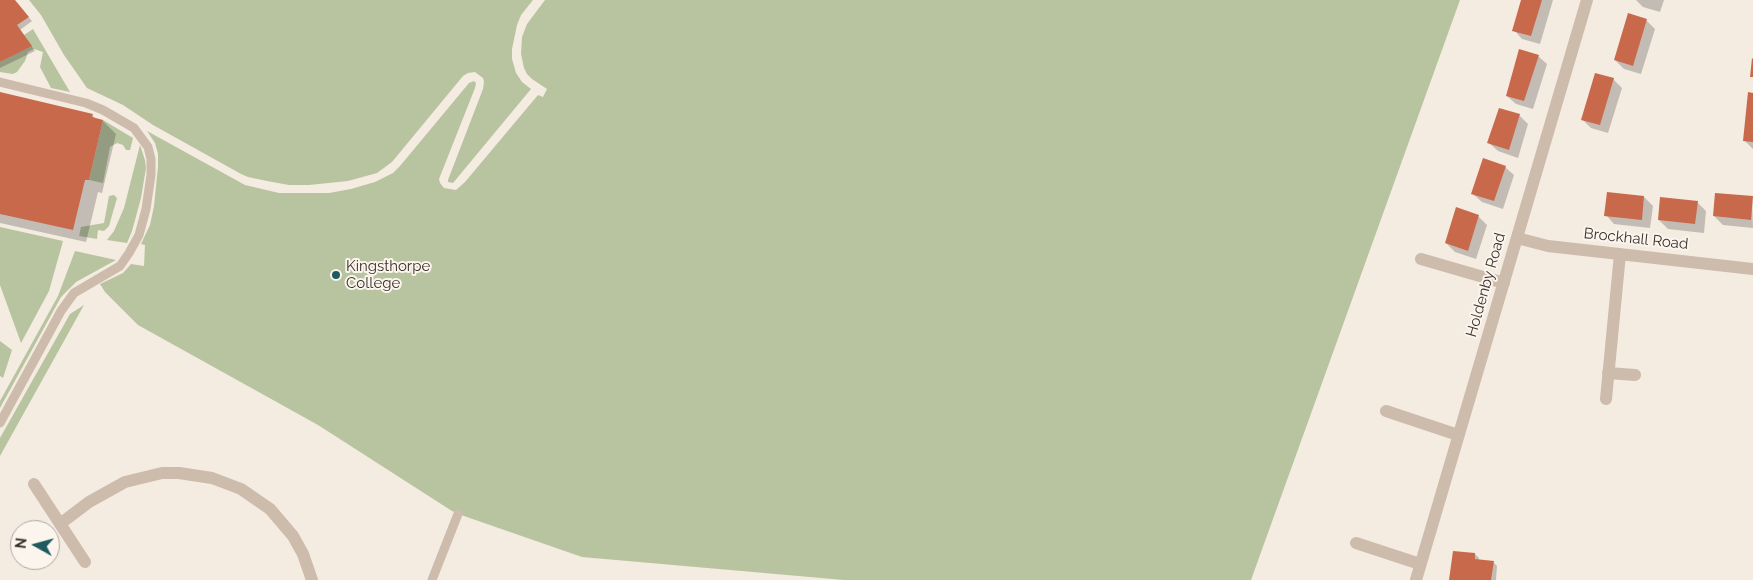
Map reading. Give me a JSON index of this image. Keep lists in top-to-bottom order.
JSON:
{
  "streets": {
    "street": ["Brockhall Road", "Holdenby Road"]
  },
  "crossings": [
    ["Brockhall Road", "Holdenby Road"]
  ],
  "places": ["Kingsthorpe College"],
  "north": "left"
}
